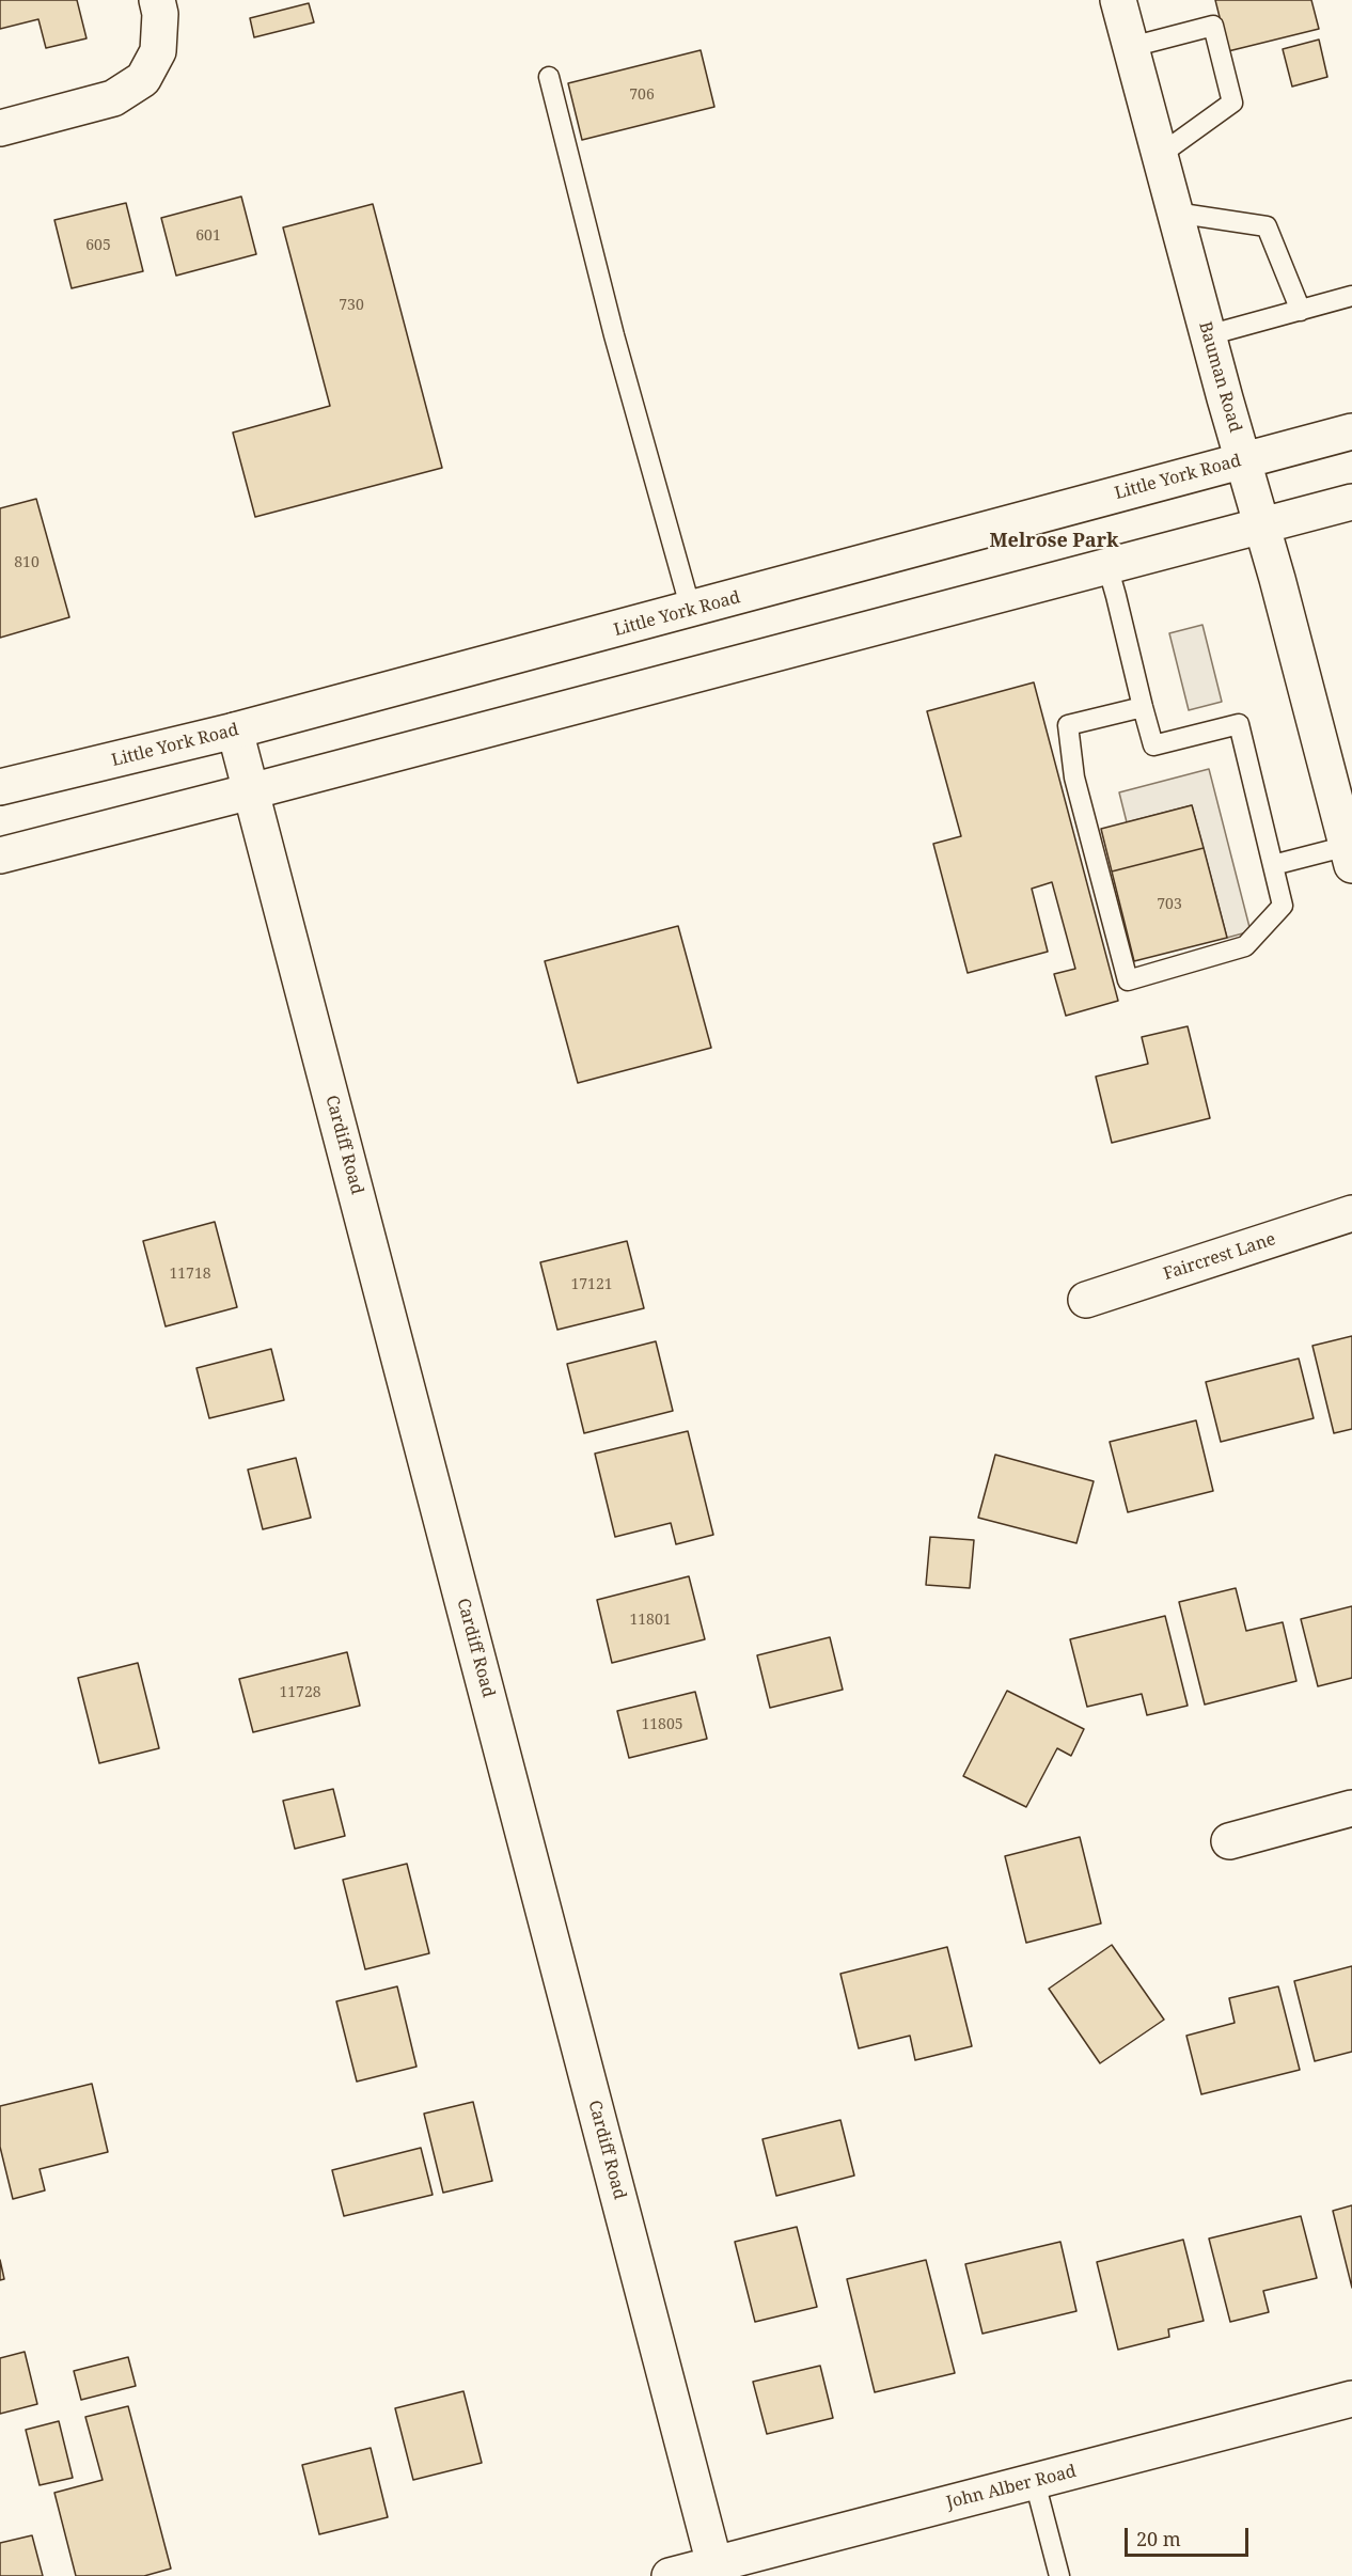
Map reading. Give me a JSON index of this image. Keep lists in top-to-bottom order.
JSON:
{
  "streets": {
    "street": [
      "Bauman Road",
      "Little York Road",
      "Cardiff Road",
      "Faircrest Lane",
      "John Alber Road"
    ]
  },
  "crossings": [
    ["Bauman Road", "Little York Road"],
    ["Little York Road", "Cardiff Road"],
    ["Cardiff Road", "John Alber Road"]
  ],
  "districts": ["Melrose Park"],
  "house_numbers": [
    "706",
    "601",
    "605",
    "730",
    "810",
    "703",
    "11718",
    "17121",
    "11801",
    "11728",
    "11805"
  ],
  "scale_bar": "20 m"
}
